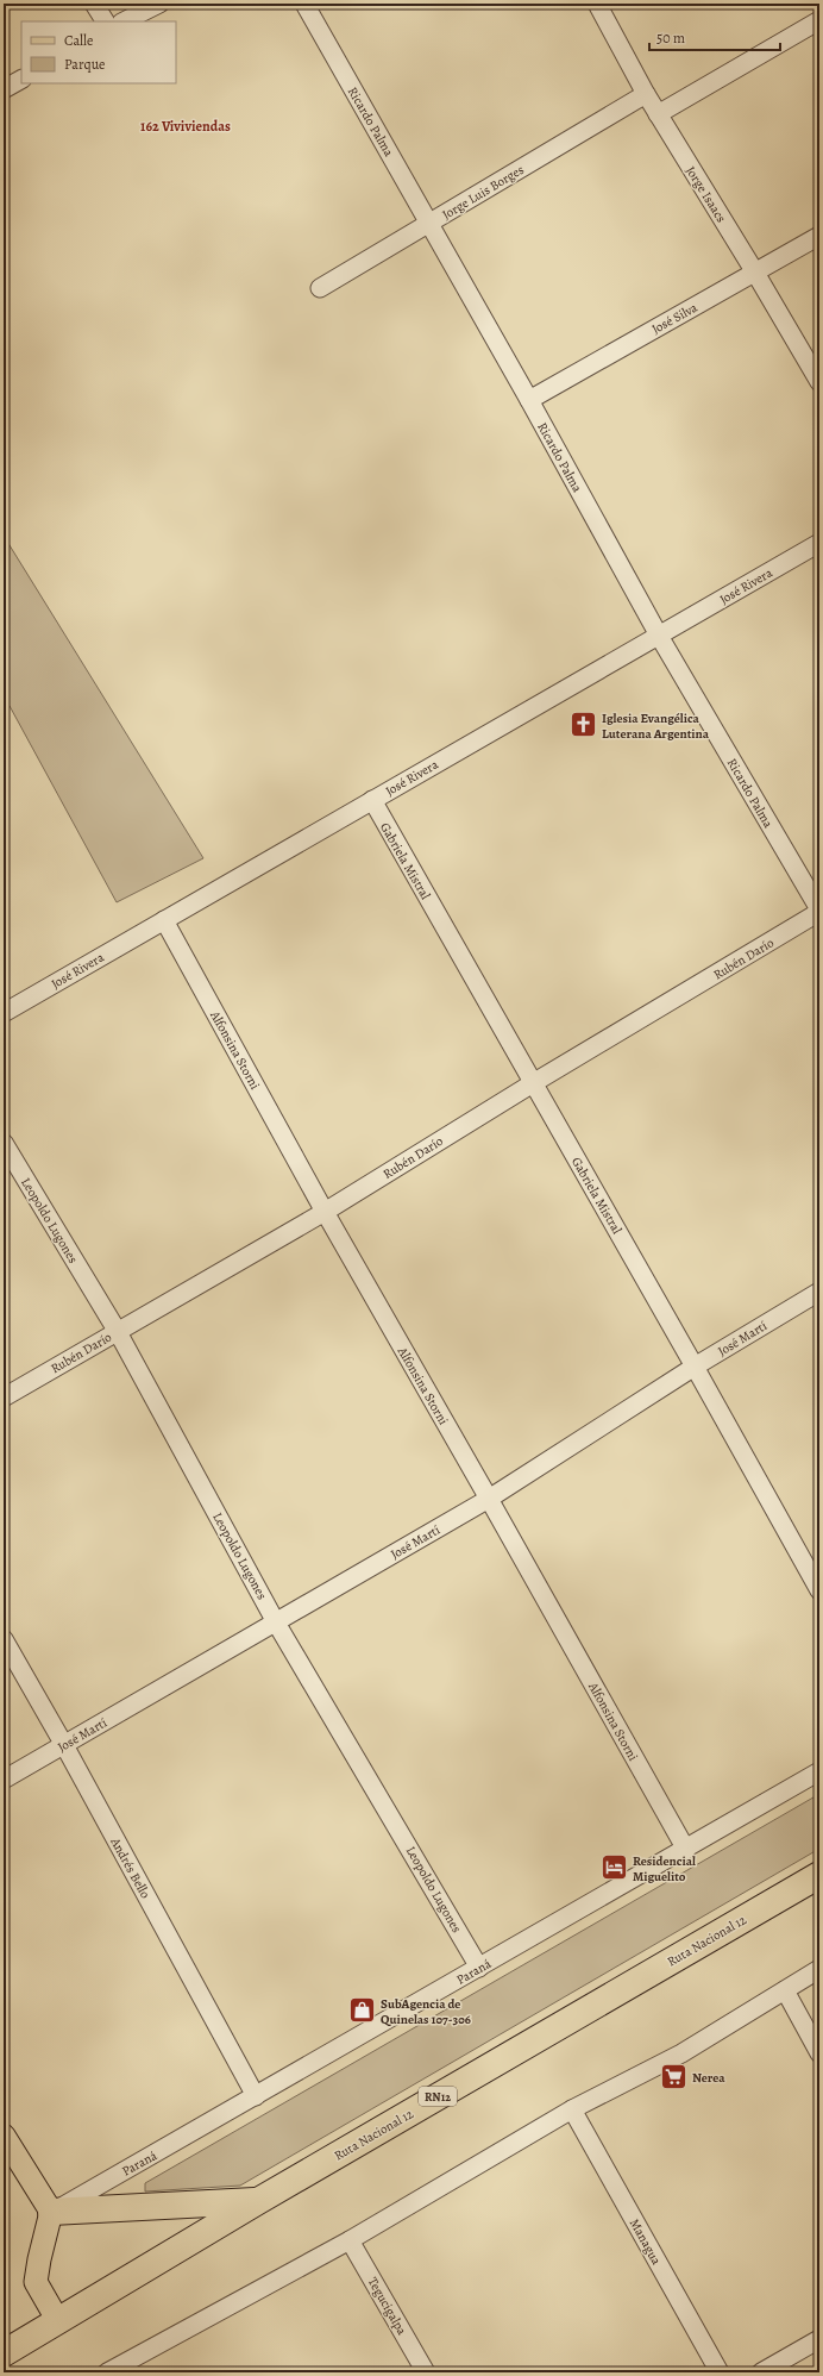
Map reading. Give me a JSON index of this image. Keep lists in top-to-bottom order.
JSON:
{
  "streets": {
    "highway": ["Ruta Nacional 12", "RN12"],
    "street": [
      "Ricardo Palma",
      "Jorge Luis Borges",
      "Jorge Isaacs",
      "José Silva",
      "José Rivera",
      "Gabriela Mistral",
      "Rubén Darío",
      "Alfonsina Storni",
      "Leopoldo Lugones",
      "José Martí",
      "Andrés Bello",
      "Paraná",
      "Managua",
      "Tegucigalpa"
    ]
  },
  "crossings": [
    ["Ricardo Palma", "Jorge Luis Borges"],
    ["Ricardo Palma", "José Silva"],
    ["Ricardo Palma", "José Rivera"],
    ["Ricardo Palma", "Rubén Darío"],
    ["Jorge Luis Borges", "Jorge Isaacs"],
    ["Jorge Isaacs", "José Silva"],
    ["José Rivera", "Gabriela Mistral"],
    ["José Rivera", "Alfonsina Storni"],
    ["Gabriela Mistral", "Rubén Darío"],
    ["Gabriela Mistral", "José Martí"],
    ["Rubén Darío", "Alfonsina Storni"],
    ["Rubén Darío", "Leopoldo Lugones"],
    ["Alfonsina Storni", "José Martí"],
    ["Alfonsina Storni", "Paraná"],
    ["Leopoldo Lugones", "José Martí"],
    ["Leopoldo Lugones", "Paraná"],
    ["José Martí", "Andrés Bello"],
    ["Andrés Bello", "Paraná"]
  ],
  "districts": ["162 Viviviendas"],
  "places": {
    "church": ["Iglesia Evangélica Luterana Argentina"],
    "hotel": ["Residencial Miguelito"],
    "shop": ["SubAgencia de Quinelas 107-306"],
    "supermarket": ["Nerea"]
  },
  "legend": ["Calle", "Parque"],
  "scale_bar": "50 m"
}
